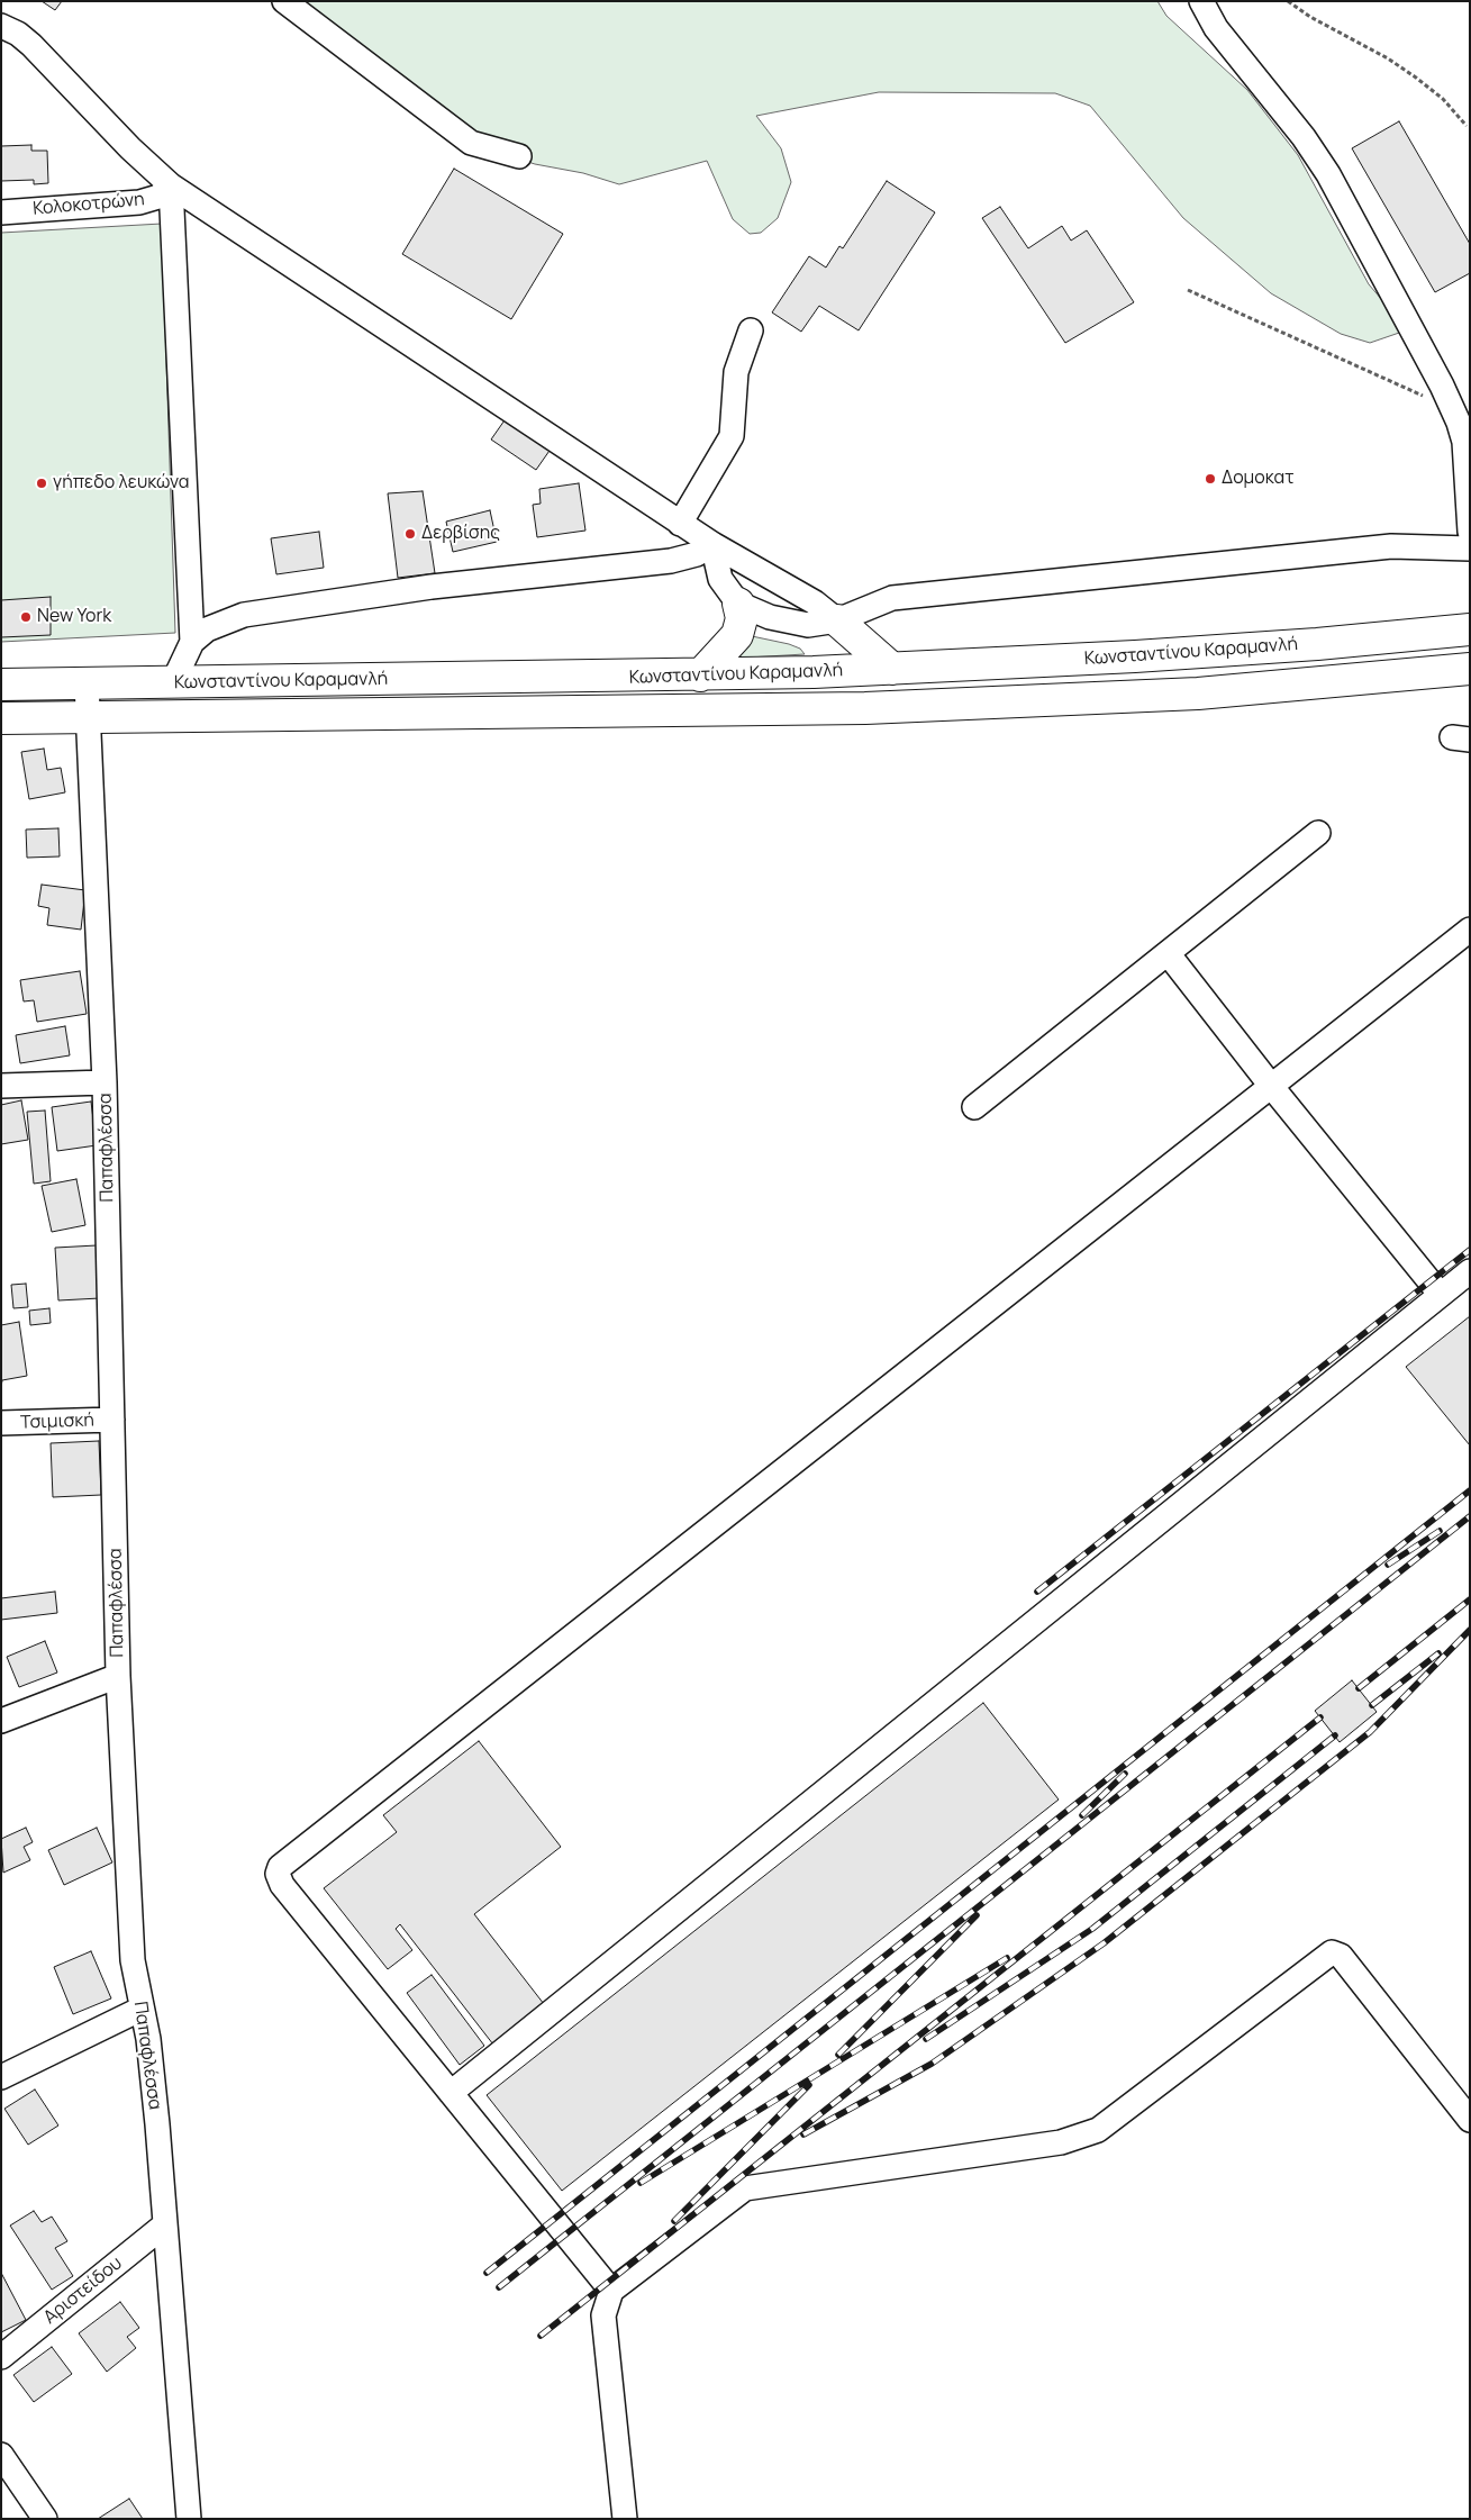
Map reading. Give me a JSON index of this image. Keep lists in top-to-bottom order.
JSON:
{
  "streets": {
    "main road": ["Κωνσταντίνου Καραμανλή"],
    "street": [
      "Κολοκοτρώνη",
      "Παπαφλέσσα",
      "Τσιμισκή",
      "Αριστείδου"
    ]
  },
  "crossings": [
    ["Κωνσταντίνου Καραμανλή", "Παπαφλέσσα"],
    ["Παπαφλέσσα", "Τσιμισκή"],
    ["Παπαφλέσσα", "Αριστείδου"]
  ],
  "places": [
    "Δομοκατ",
    "γήπεδο λευκώνα",
    "Δερβίσης",
    "New York"
  ]
}
